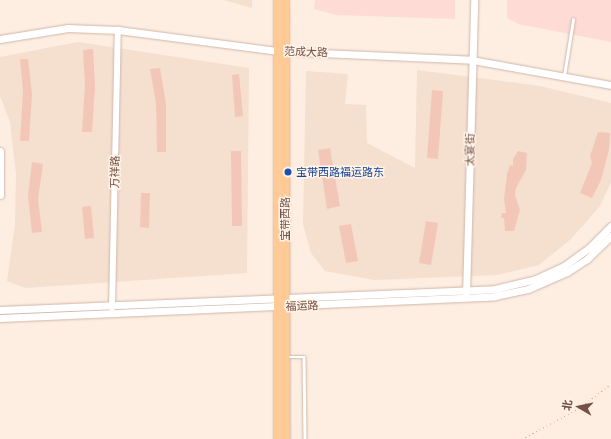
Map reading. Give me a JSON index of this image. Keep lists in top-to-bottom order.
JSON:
{
  "streets": {
    "main road": ["宝带西路"],
    "street": [
      "范成大路",
      "太宴街",
      "万祥路",
      "福运路"
    ]
  },
  "crossings": [
    ["范成大路", "太宴街"],
    ["范成大路", "万祥路"],
    ["范成大路", "宝带西路"],
    ["太宴街", "福运路"],
    ["万祥路", "福运路"],
    ["宝带西路", "福运路"]
  ],
  "places": ["宝带西路福运路东"],
  "north": "left"
}
